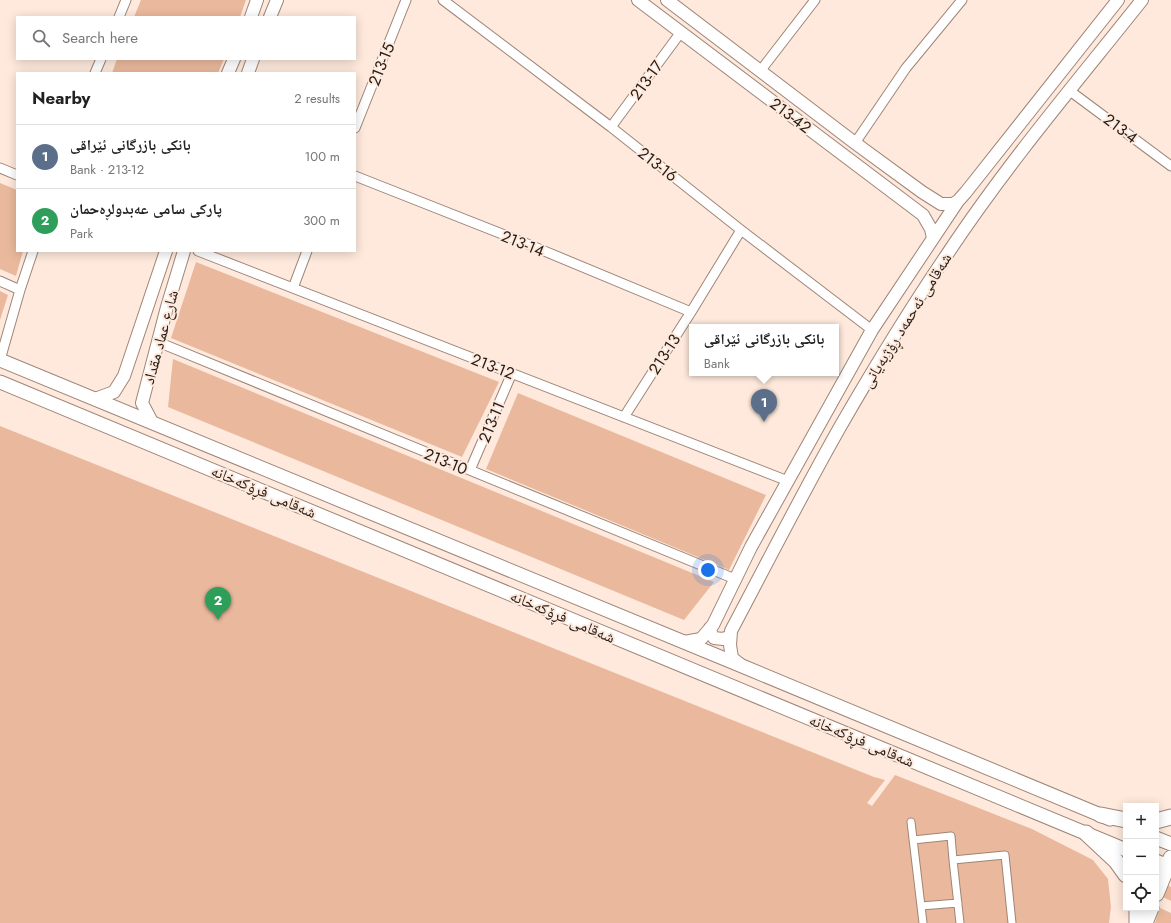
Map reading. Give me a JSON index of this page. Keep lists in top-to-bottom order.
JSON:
{
  "streets": {
    "main road": ["شەقامی فڕۆکەخانە"],
    "street": [
      "213-15",
      "213-17",
      "213-42",
      "213-4",
      "213-16",
      "213-14",
      "شەقامی ئەحمەد ڕۆژبەیانی",
      "شارع عماد مقداد",
      "213-13",
      "213-12",
      "213-11",
      "213-10"
    ]
  },
  "crossings": [
    ["213-17", "213-42"],
    ["213-17", "213-16"],
    ["213-42", "شەقامی ئەحمەد ڕۆژبەیانی"],
    ["213-4", "شەقامی ئەحمەد ڕۆژبەیانی"],
    ["213-16", "شەقامی ئەحمەد ڕۆژبەیانی"],
    ["213-16", "213-13"],
    ["213-14", "213-13"],
    ["شەقامی ئەحمەد ڕۆژبەیانی", "213-12"],
    ["شەقامی ئەحمەد ڕۆژبەیانی", "213-10"],
    ["شەقامی ئەحمەد ڕۆژبەیانی", "شەقامی فڕۆکەخانە"],
    ["شارع عماد مقداد", "213-10"],
    ["شارع عماد مقداد", "شەقامی فڕۆکەخانە"],
    ["213-13", "213-12"],
    ["213-12", "213-11"],
    ["213-11", "213-10"]
  ],
  "page": {
    "search": "Search here",
    "heading": ["Nearby", "2 results"],
    "list": [
      {
        "mark": "1",
        "name": "بانکی بازرگانی ئێراقی",
        "note": "Bank · 213-12",
        "value": "100 m"
      },
      {
        "mark": "2",
        "name": "پارکی سامی عەبدولڕەحمان",
        "note": "Park",
        "value": "300 m"
      }
    ],
    "popup": ["بانکی بازرگانی ئێراقی", "Bank"],
    "pins": ["1", "2"],
    "map_buttons": ["+", "−"]
  }
}
